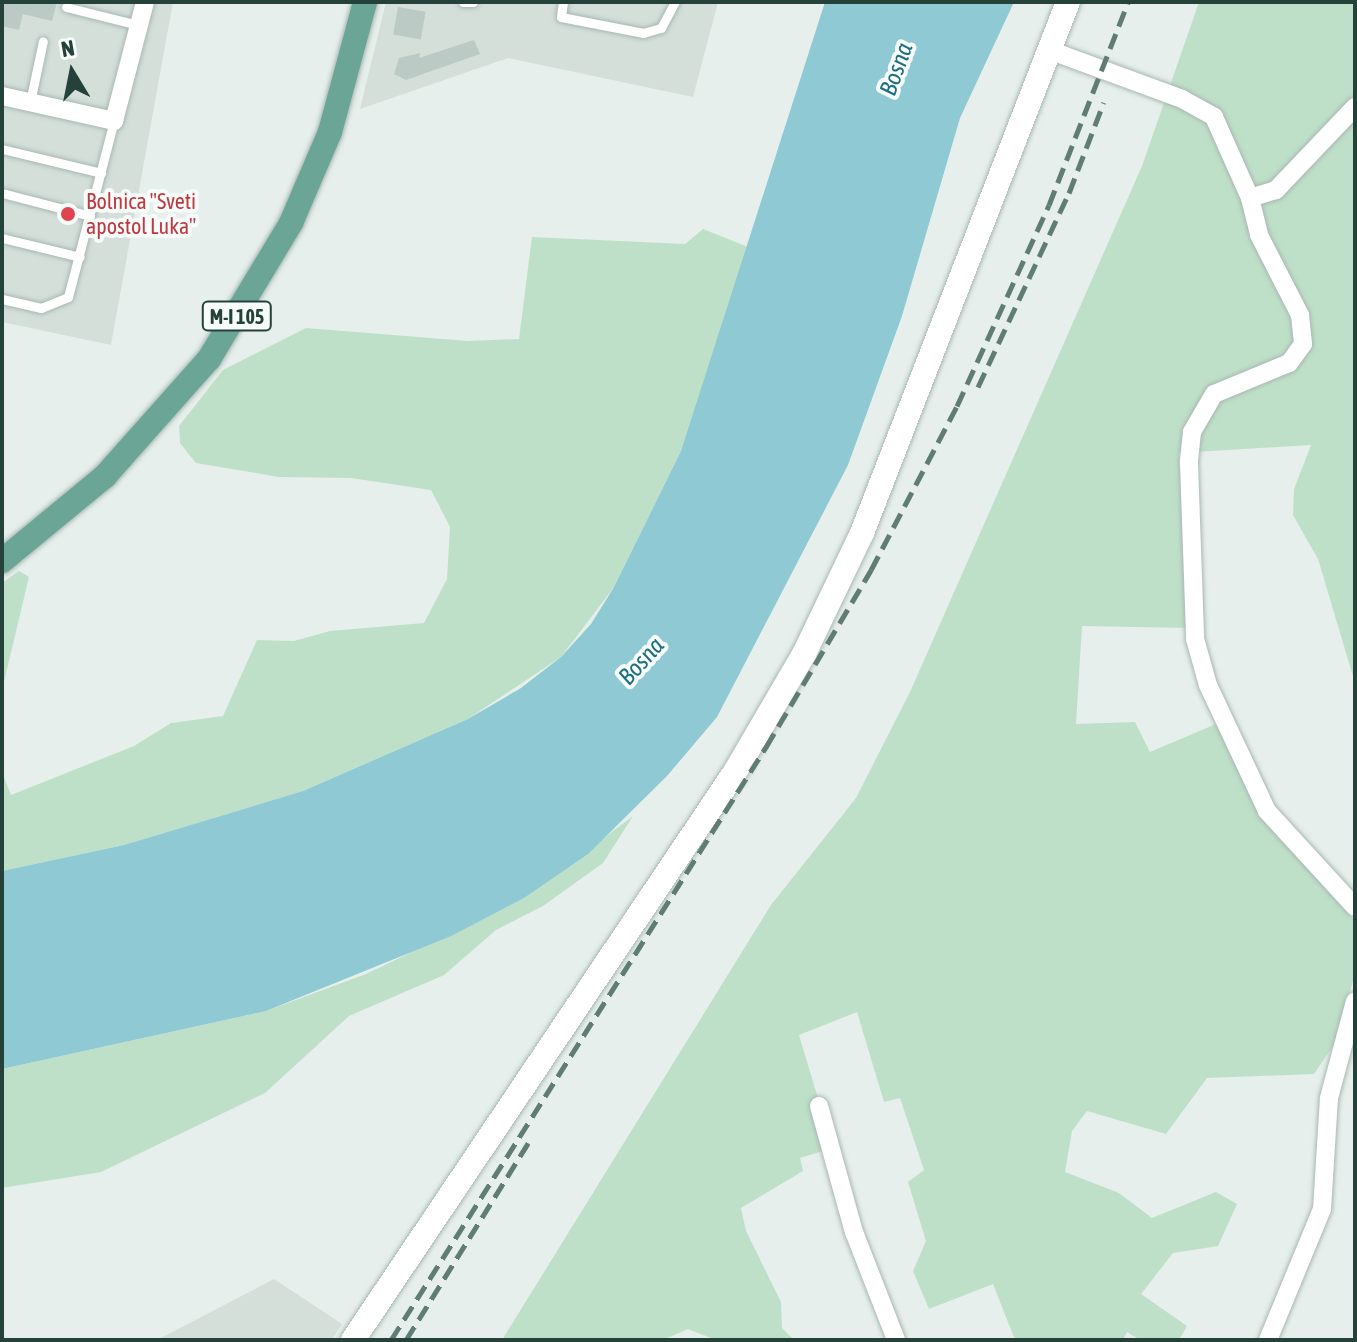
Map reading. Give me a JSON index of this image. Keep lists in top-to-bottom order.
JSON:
{
  "streets": {
    "main road": ["M-I 105"]
  },
  "water": ["Bosna"],
  "places": ["Bolnica \"Sveti apostol Luka\""],
  "north": "top"
}
